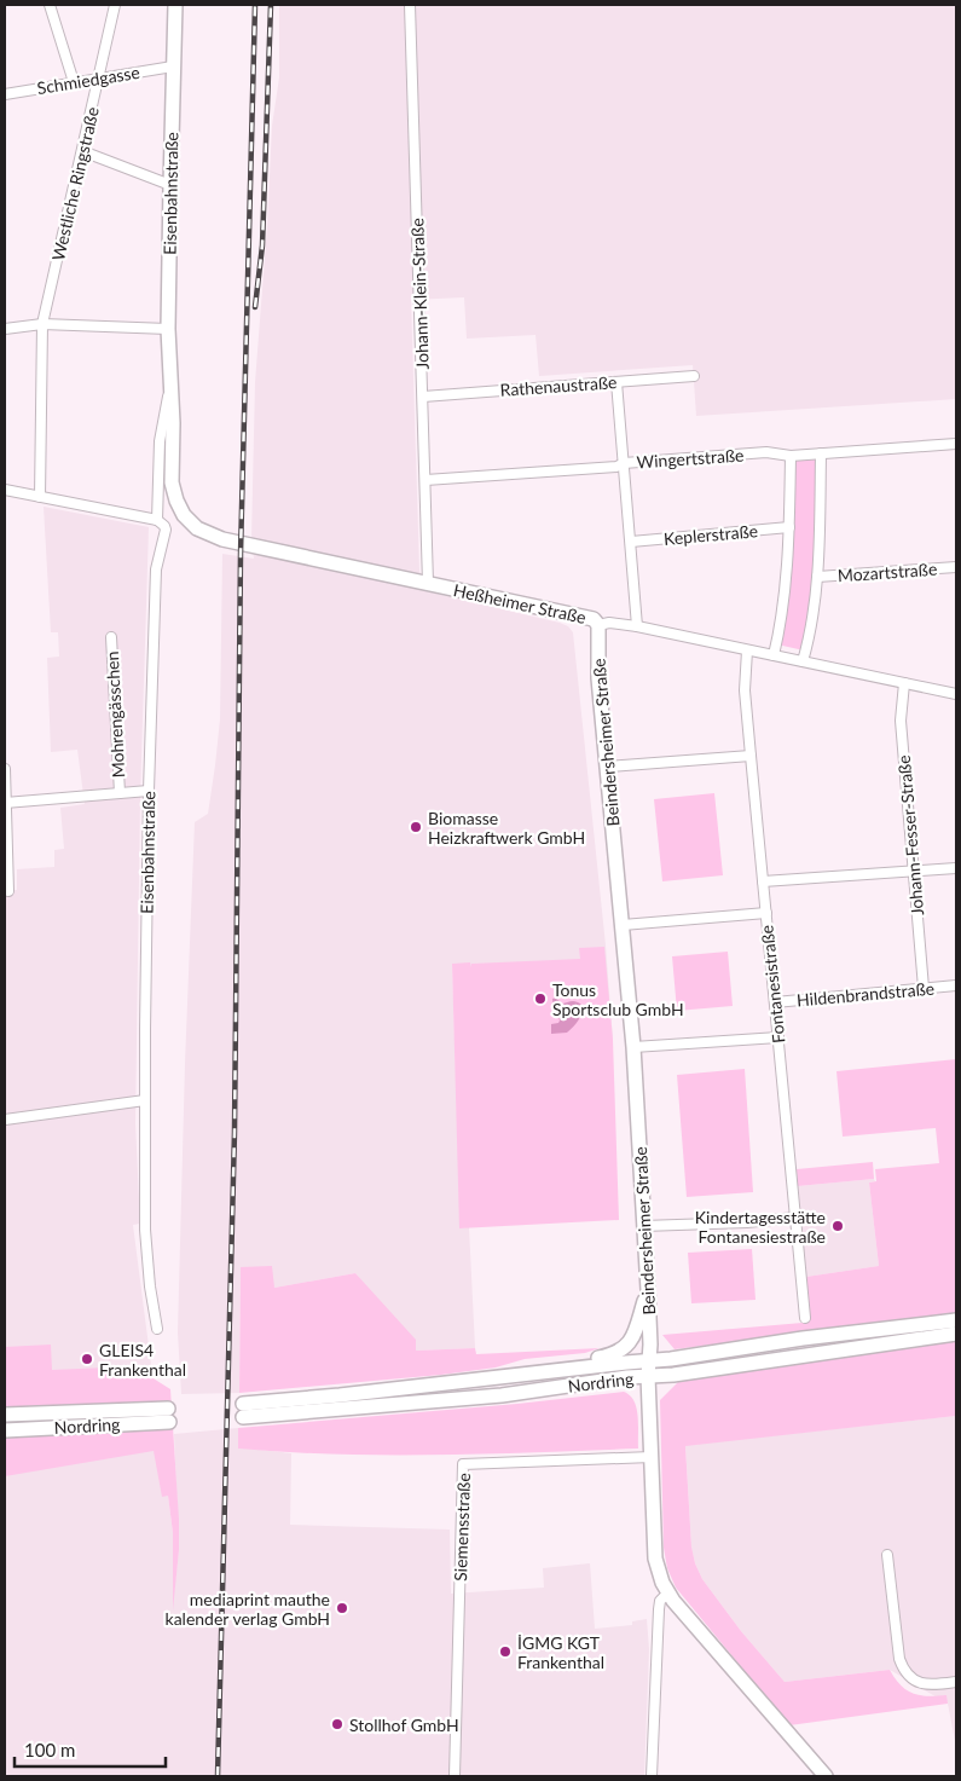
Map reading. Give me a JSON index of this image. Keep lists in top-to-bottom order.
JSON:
{
  "streets": {
    "street": [
      "Schmiedgasse",
      "Westliche Ringstraße",
      "Eisenbahnstraße",
      "Johann-Klein-Straße",
      "Rathenaustraße",
      "Wingertstraße",
      "Keplerstraße",
      "Mozartstraße",
      "Heßheimer Straße",
      "Mohrengässchen",
      "Beindersheimer Straße",
      "Johann-Fesser-Straße",
      "Fontanesistraße",
      "Hildenbrandstraße",
      "Nordring",
      "Siemensstraße"
    ]
  },
  "crossings": [
    ["Schmiedgasse", "Westliche Ringstraße"],
    ["Schmiedgasse", "Eisenbahnstraße"],
    ["Eisenbahnstraße", "Heßheimer Straße"],
    ["Johann-Klein-Straße", "Rathenaustraße"],
    ["Johann-Klein-Straße", "Wingertstraße"],
    ["Johann-Klein-Straße", "Heßheimer Straße"],
    ["Heßheimer Straße", "Beindersheimer Straße"],
    ["Heßheimer Straße", "Johann-Fesser-Straße"],
    ["Heßheimer Straße", "Fontanesistraße"],
    ["Beindersheimer Straße", "Nordring"],
    ["Beindersheimer Straße", "Siemensstraße"],
    ["Johann-Fesser-Straße", "Hildenbrandstraße"],
    ["Fontanesistraße", "Hildenbrandstraße"]
  ],
  "places": [
    "Biomasse Heizkraftwerk GmbH",
    "Tonus Sportsclub GmbH",
    "Kindertagesstätte Fontanesiestraße",
    "GLEIS4 Frankenthal",
    "mediaprint mauthe kalender verlag GmbH",
    "İGMG KGT Frankenthal",
    "Stollhof GmbH"
  ],
  "scale_bar": "100 m"
}
